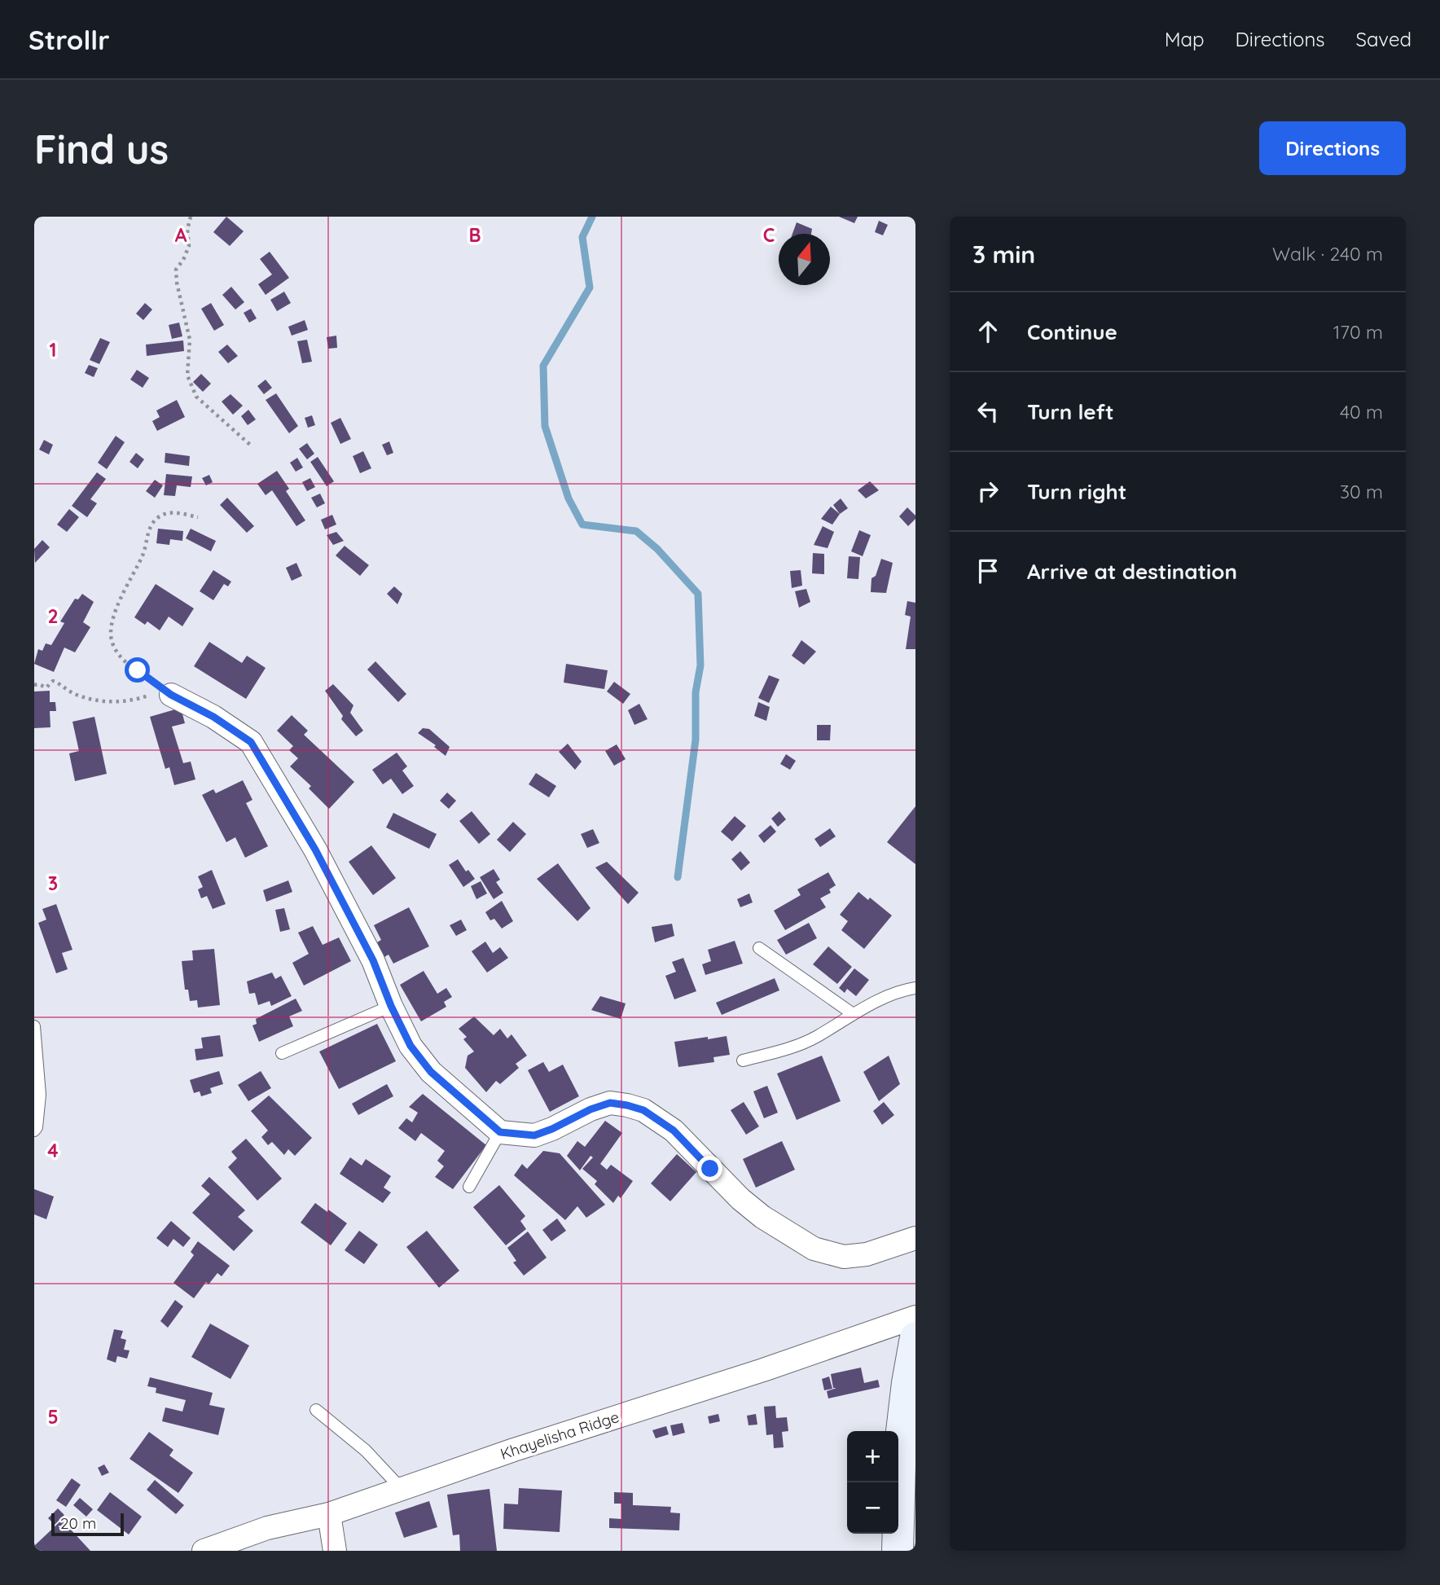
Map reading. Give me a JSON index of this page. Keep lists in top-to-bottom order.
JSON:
{
  "streets": {
    "street": ["Khayelisha Ridge"]
  },
  "scale_bar": "20 m",
  "north": "top",
  "page": {
    "header": "Strollr",
    "nav": ["Map", "Directions", "Saved"],
    "buttons": "Directions",
    "title": "Find us",
    "heading": ["3 min", "Walk · 240 m"],
    "list": [
      ["Continue", "170 m"],
      ["Turn left", "40 m"],
      ["Turn right", "30 m"],
      "Arrive at destination"
    ],
    "map_buttons": ["+", "−"],
    "scale": "20 m"
  },
  "grid": {
    "columns": ["A", "B", "C"],
    "rows": [
      "1",
      "2",
      "3",
      "4",
      "5"
    ]
  }
}
